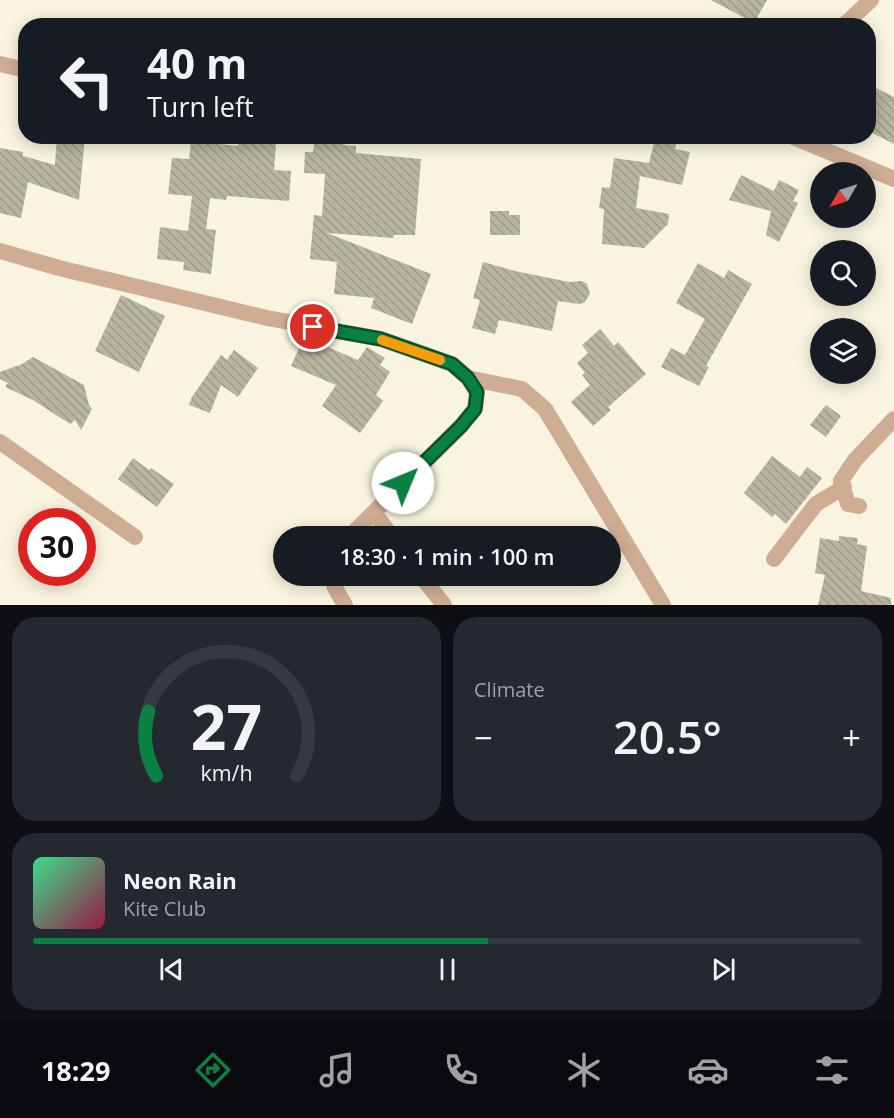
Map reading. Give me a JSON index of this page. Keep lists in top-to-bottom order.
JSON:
{
  "north": "bottom left",
  "page": {
    "turn": ["40 m", "Turn left"],
    "limit": "30",
    "trip": "18:30 · 1 min · 100 m",
    "tile": "Climate",
    "heat": ["−", "20.5°", "+"],
    "song": ["Neon Rain", "Kite Club"],
    "tabs": "18:29",
    "gauge": ["27", "km/h"]
  }
}
